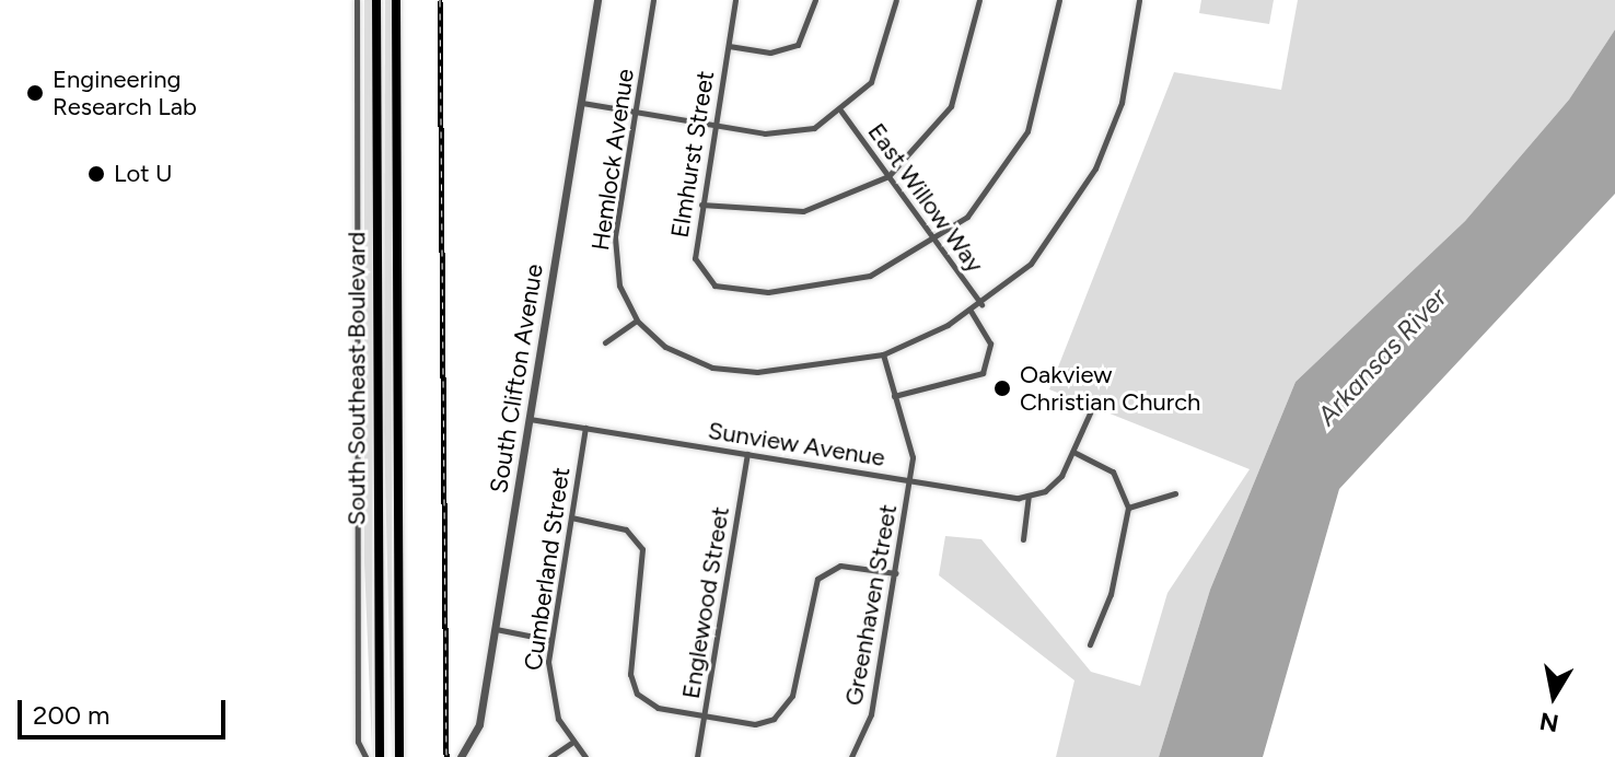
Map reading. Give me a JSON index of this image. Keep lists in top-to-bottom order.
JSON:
{
  "streets": {
    "main road": ["South Southeast Boulevard"],
    "street": [
      "Elmhurst Street",
      "Hemlock Avenue",
      "East Willow Way",
      "South Clifton Avenue",
      "Sunview Avenue",
      "Cumberland Street",
      "Englewood Street",
      "Greenhaven Street"
    ]
  },
  "crossings": [
    ["Elmhurst Street", "East Willow Way"],
    ["South Clifton Avenue", "Sunview Avenue"],
    ["Sunview Avenue", "Cumberland Street"],
    ["Sunview Avenue", "Englewood Street"],
    ["Sunview Avenue", "Greenhaven Street"]
  ],
  "water": ["Arkansas River"],
  "places": ["Engineering Research Lab", "Lot U", "Oakview Christian Church"],
  "scale_bar": "200 m",
  "north": "bottom"
}
